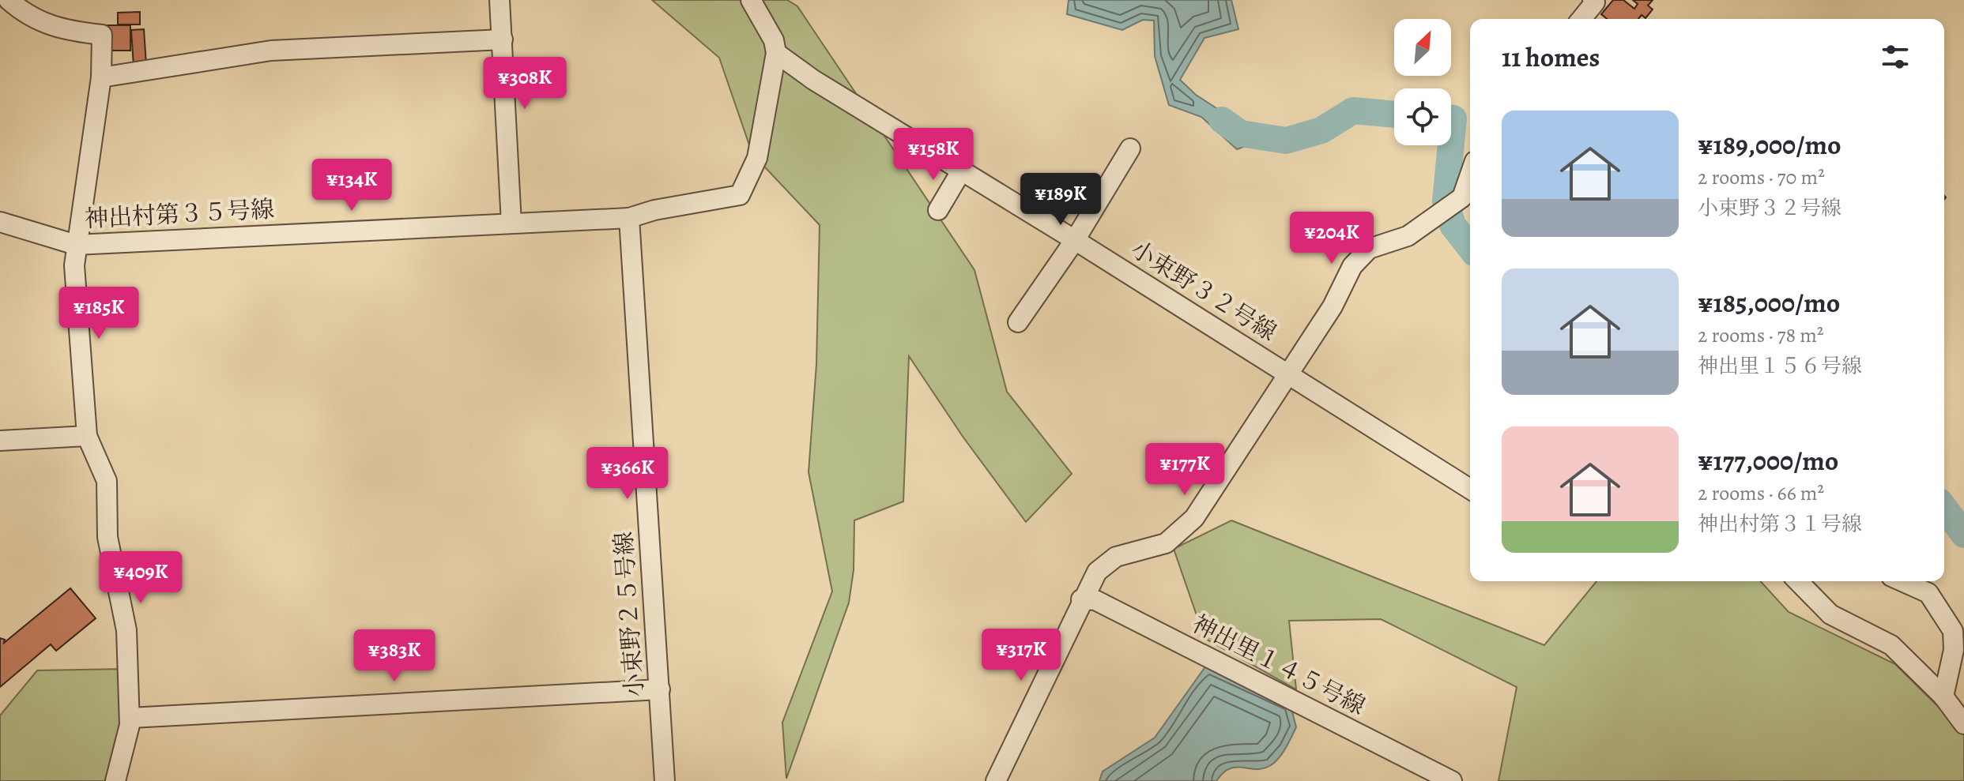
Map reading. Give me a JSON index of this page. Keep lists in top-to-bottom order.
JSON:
{
  "streets": {
    "street": [
      "神出村第３５号線",
      "小束野３２号線",
      "小束野２５号線",
      "神出里１４５号線"
    ]
  },
  "crossings": [
    ["神出村第３５号線", "小束野３２号線"],
    ["神出村第３５号線", "小束野２５号線"]
  ],
  "north": "top right",
  "page": {
    "heading": "11 homes",
    "price": [
      "¥308K",
      "¥158K",
      "¥134K",
      "¥189K",
      "¥204K",
      "¥185K",
      "¥177K",
      "¥366K",
      "¥409K",
      "¥317K",
      "¥383K"
    ],
    "list": [
      {
        "name": "¥189,000/mo",
        "note": "2 rooms · 70 m² · 小束野３２号線"
      },
      {
        "name": "¥185,000/mo",
        "note": "2 rooms · 78 m² · 神出里１５６号線"
      },
      {
        "name": "¥177,000/mo",
        "note": "2 rooms · 66 m² · 神出村第３１号線"
      }
    ]
  }
}
